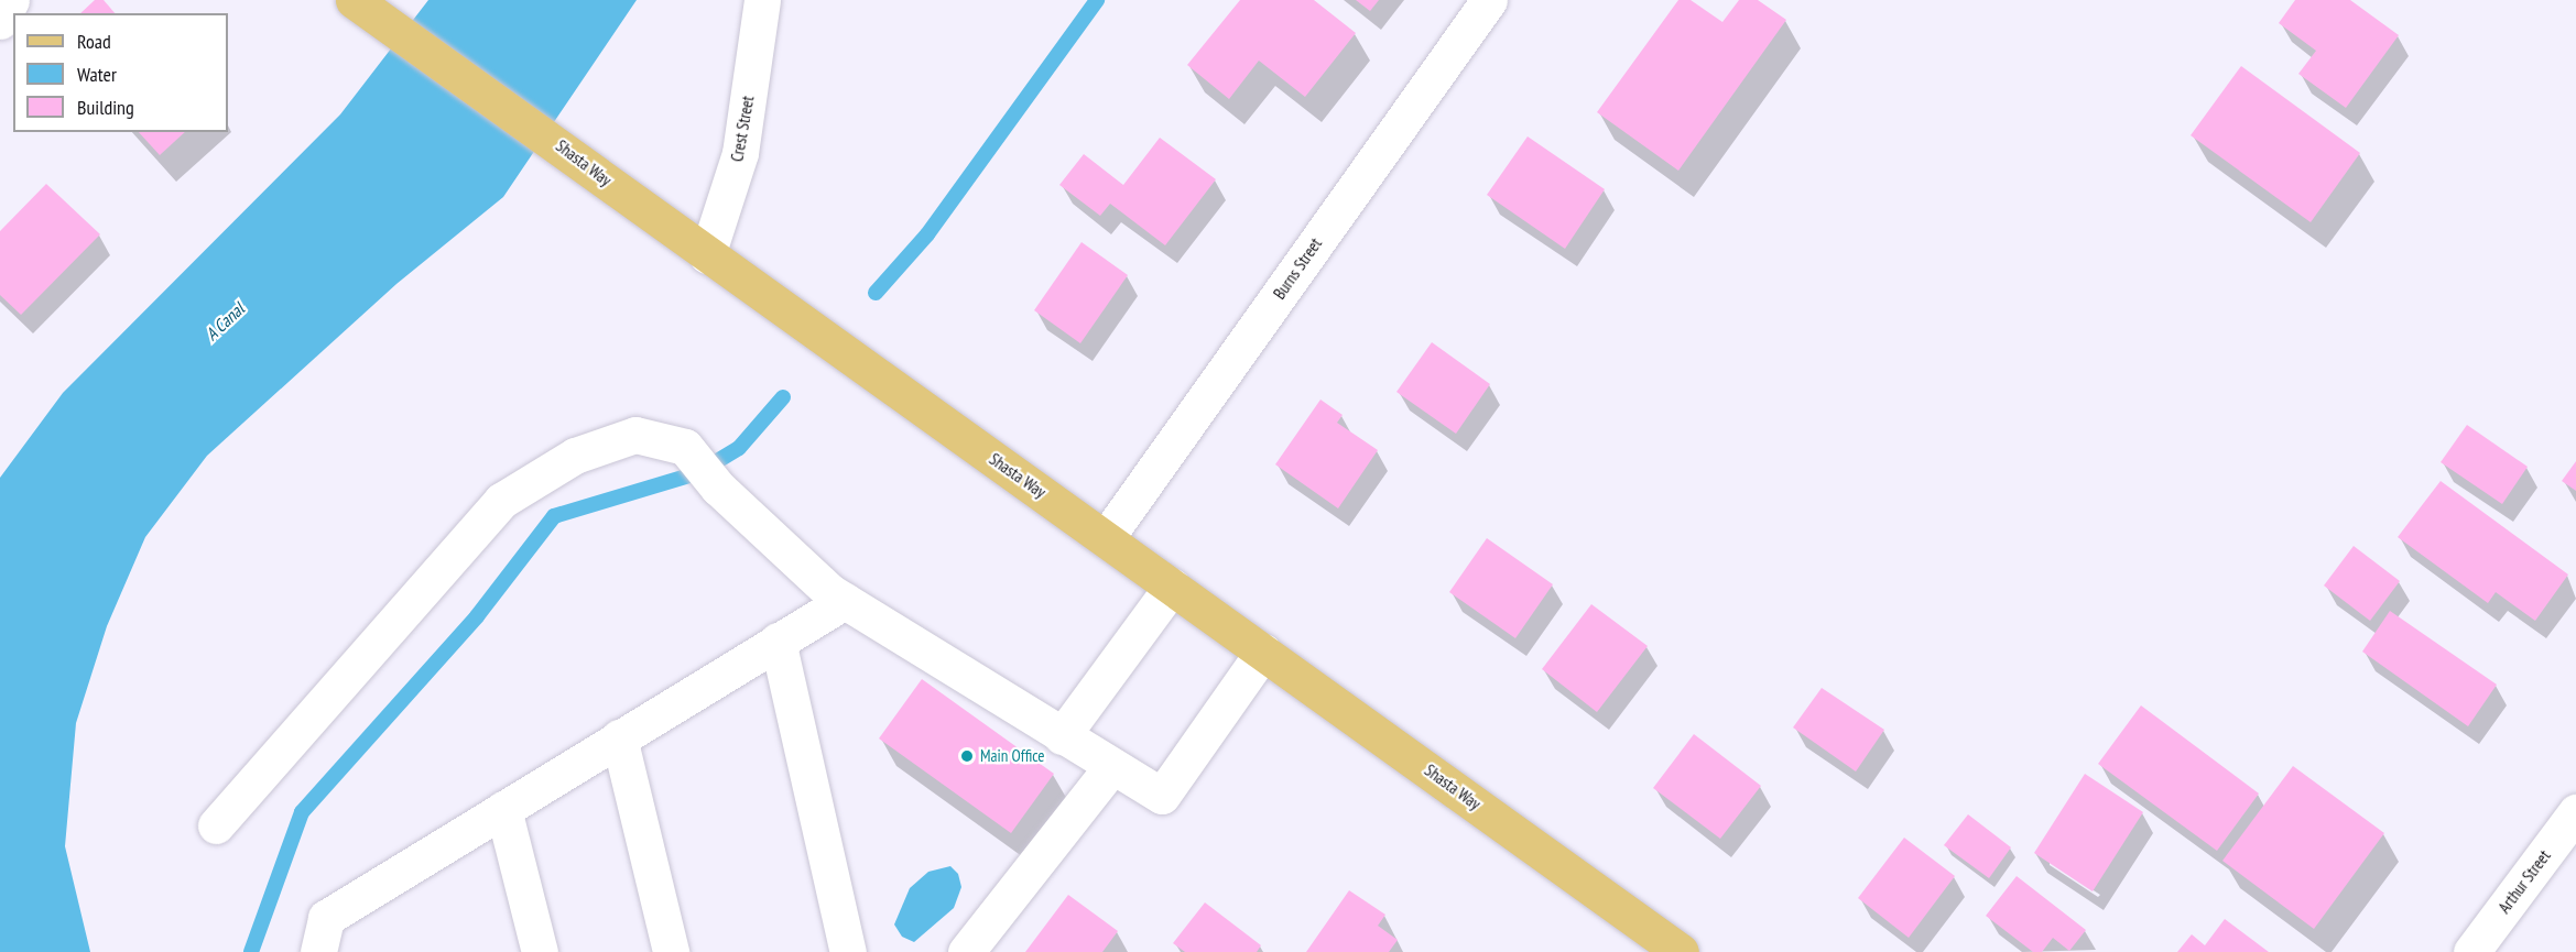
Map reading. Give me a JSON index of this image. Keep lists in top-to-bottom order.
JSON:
{
  "streets": {
    "main road": ["Shasta Way"],
    "street": ["Crest Street", "Burns Street", "Arthur Street"]
  },
  "crossings": [
    ["Crest Street", "Shasta Way"],
    ["Shasta Way", "Burns Street"]
  ],
  "water": ["A Canal"],
  "places": ["Main Office"],
  "legend": ["Road", "Water", "Building"]
}
